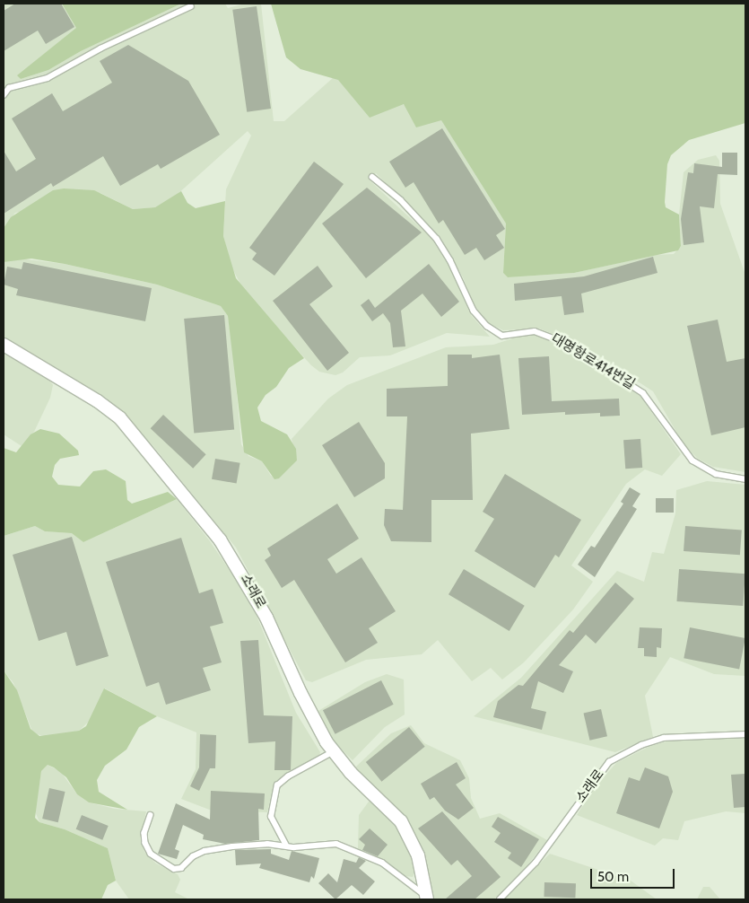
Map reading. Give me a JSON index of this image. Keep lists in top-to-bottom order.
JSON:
{
  "streets": {
    "street": ["소래로"],
    "lane": ["대명항로414번길"]
  },
  "scale_bar": "50 m"
}
